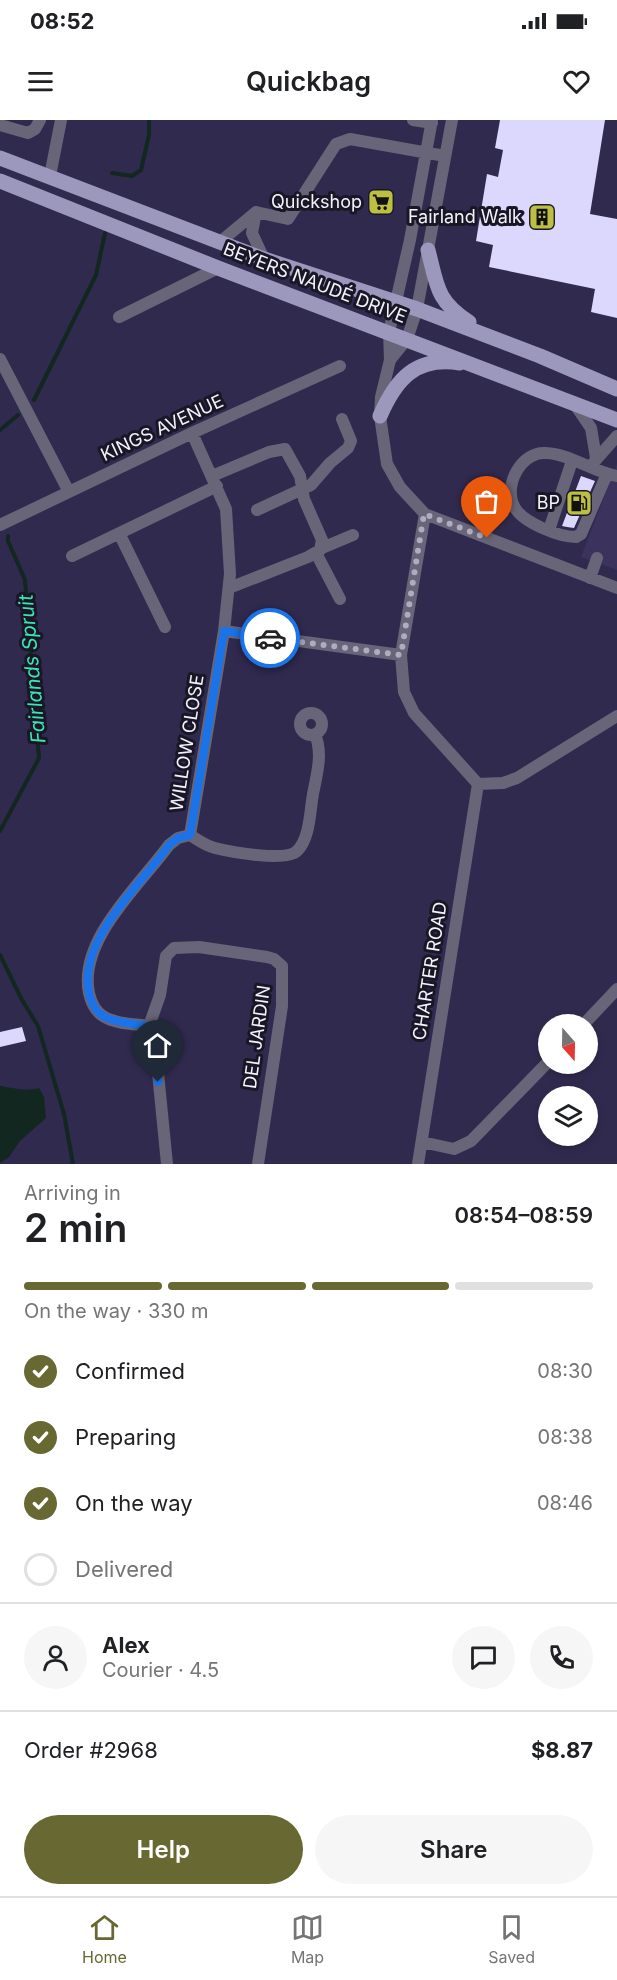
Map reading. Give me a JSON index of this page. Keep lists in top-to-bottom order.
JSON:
{
  "streets": {
    "main road": ["BEYERS NAUDÉ DRIVE"],
    "street": [
      "KINGS AVENUE",
      "WILLOW CLOSE",
      "CHARTER ROAD",
      "DEL JARDIN"
    ]
  },
  "crossings": [
    ["KINGS AVENUE", "WILLOW CLOSE"],
    ["WILLOW CLOSE", "DEL JARDIN"]
  ],
  "water": ["Fairlands Spruit"],
  "places": {
    "supermarket": ["Quickshop"],
    "building": ["Fairland Walk"],
    "fuel station": ["BP"]
  },
  "north": "bottom",
  "page": {
    "status": "08:52",
    "header": "Quickbag",
    "heading": ["2 min", "Arriving in", "08:54–08:59"],
    "panel": [
      "Alex",
      "Courier · 4.5",
      "Order #2968",
      "$8.87"
    ],
    "bar": "On the way · 330 m",
    "list": [
      ["Confirmed", "08:30"],
      ["Preparing", "08:38"],
      ["On the way", "08:46"],
      "Delivered"
    ],
    "buttons": ["Help", "Share"],
    "tabs": ["Home", "Map", "Saved"]
  }
}
